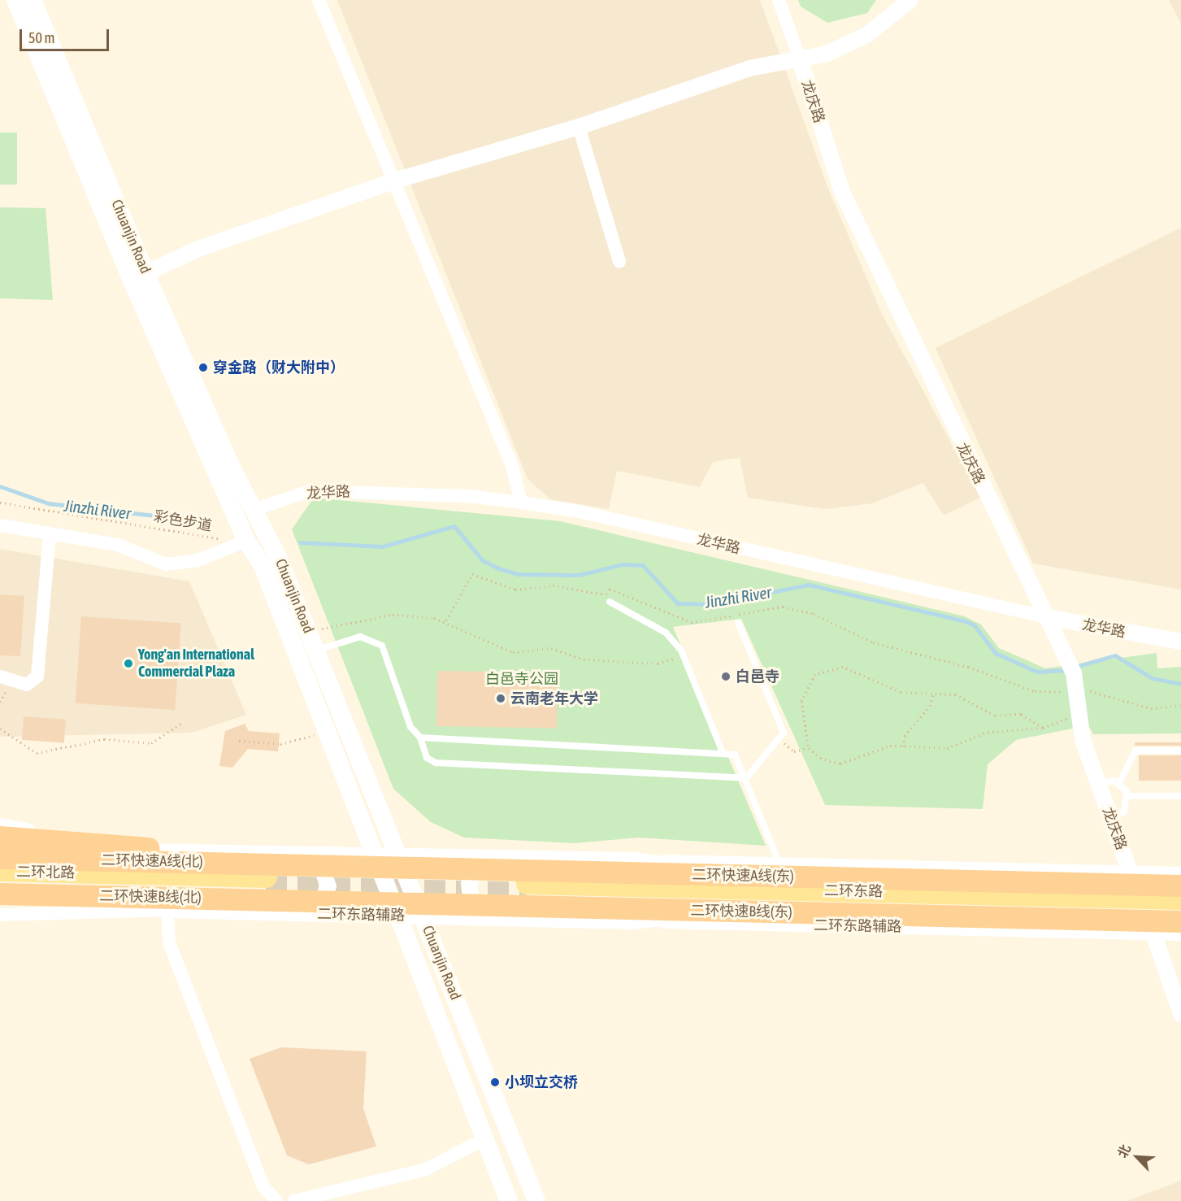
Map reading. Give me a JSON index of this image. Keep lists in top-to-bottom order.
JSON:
{
  "streets": {
    "highway": [
      "二环快速A线(北)",
      "二环快速A线(东)",
      "二环快速B线(北)",
      "二环快速B线(东)"
    ],
    "main road": ["Chuanjin Road", "二环北路", "二环东路"],
    "street": ["龙庆路", "龙华路", "二环东路辅路"],
    "path": ["彩色步道"]
  },
  "crossings": [
    ["龙庆路", "龙华路"],
    ["Chuanjin Road", "龙华路"],
    ["Chuanjin Road", "二环东路辅路"],
    ["二环快速A线(北)", "二环快速A线(东)"],
    ["二环快速B线(北)", "二环快速B线(东)"],
    ["二环快速B线(北)", "二环东路辅路"],
    ["二环快速B线(东)", "二环东路辅路"]
  ],
  "water": ["Jinzhi River"],
  "parks": ["白邑寺公园"],
  "places": [
    "穿金路（财大附中）",
    "Yong'an International Commercial Plaza",
    "白邑寺",
    "云南老年大学",
    "小坝立交桥"
  ],
  "scale_bar": "50 m",
  "north": "top left"
}
